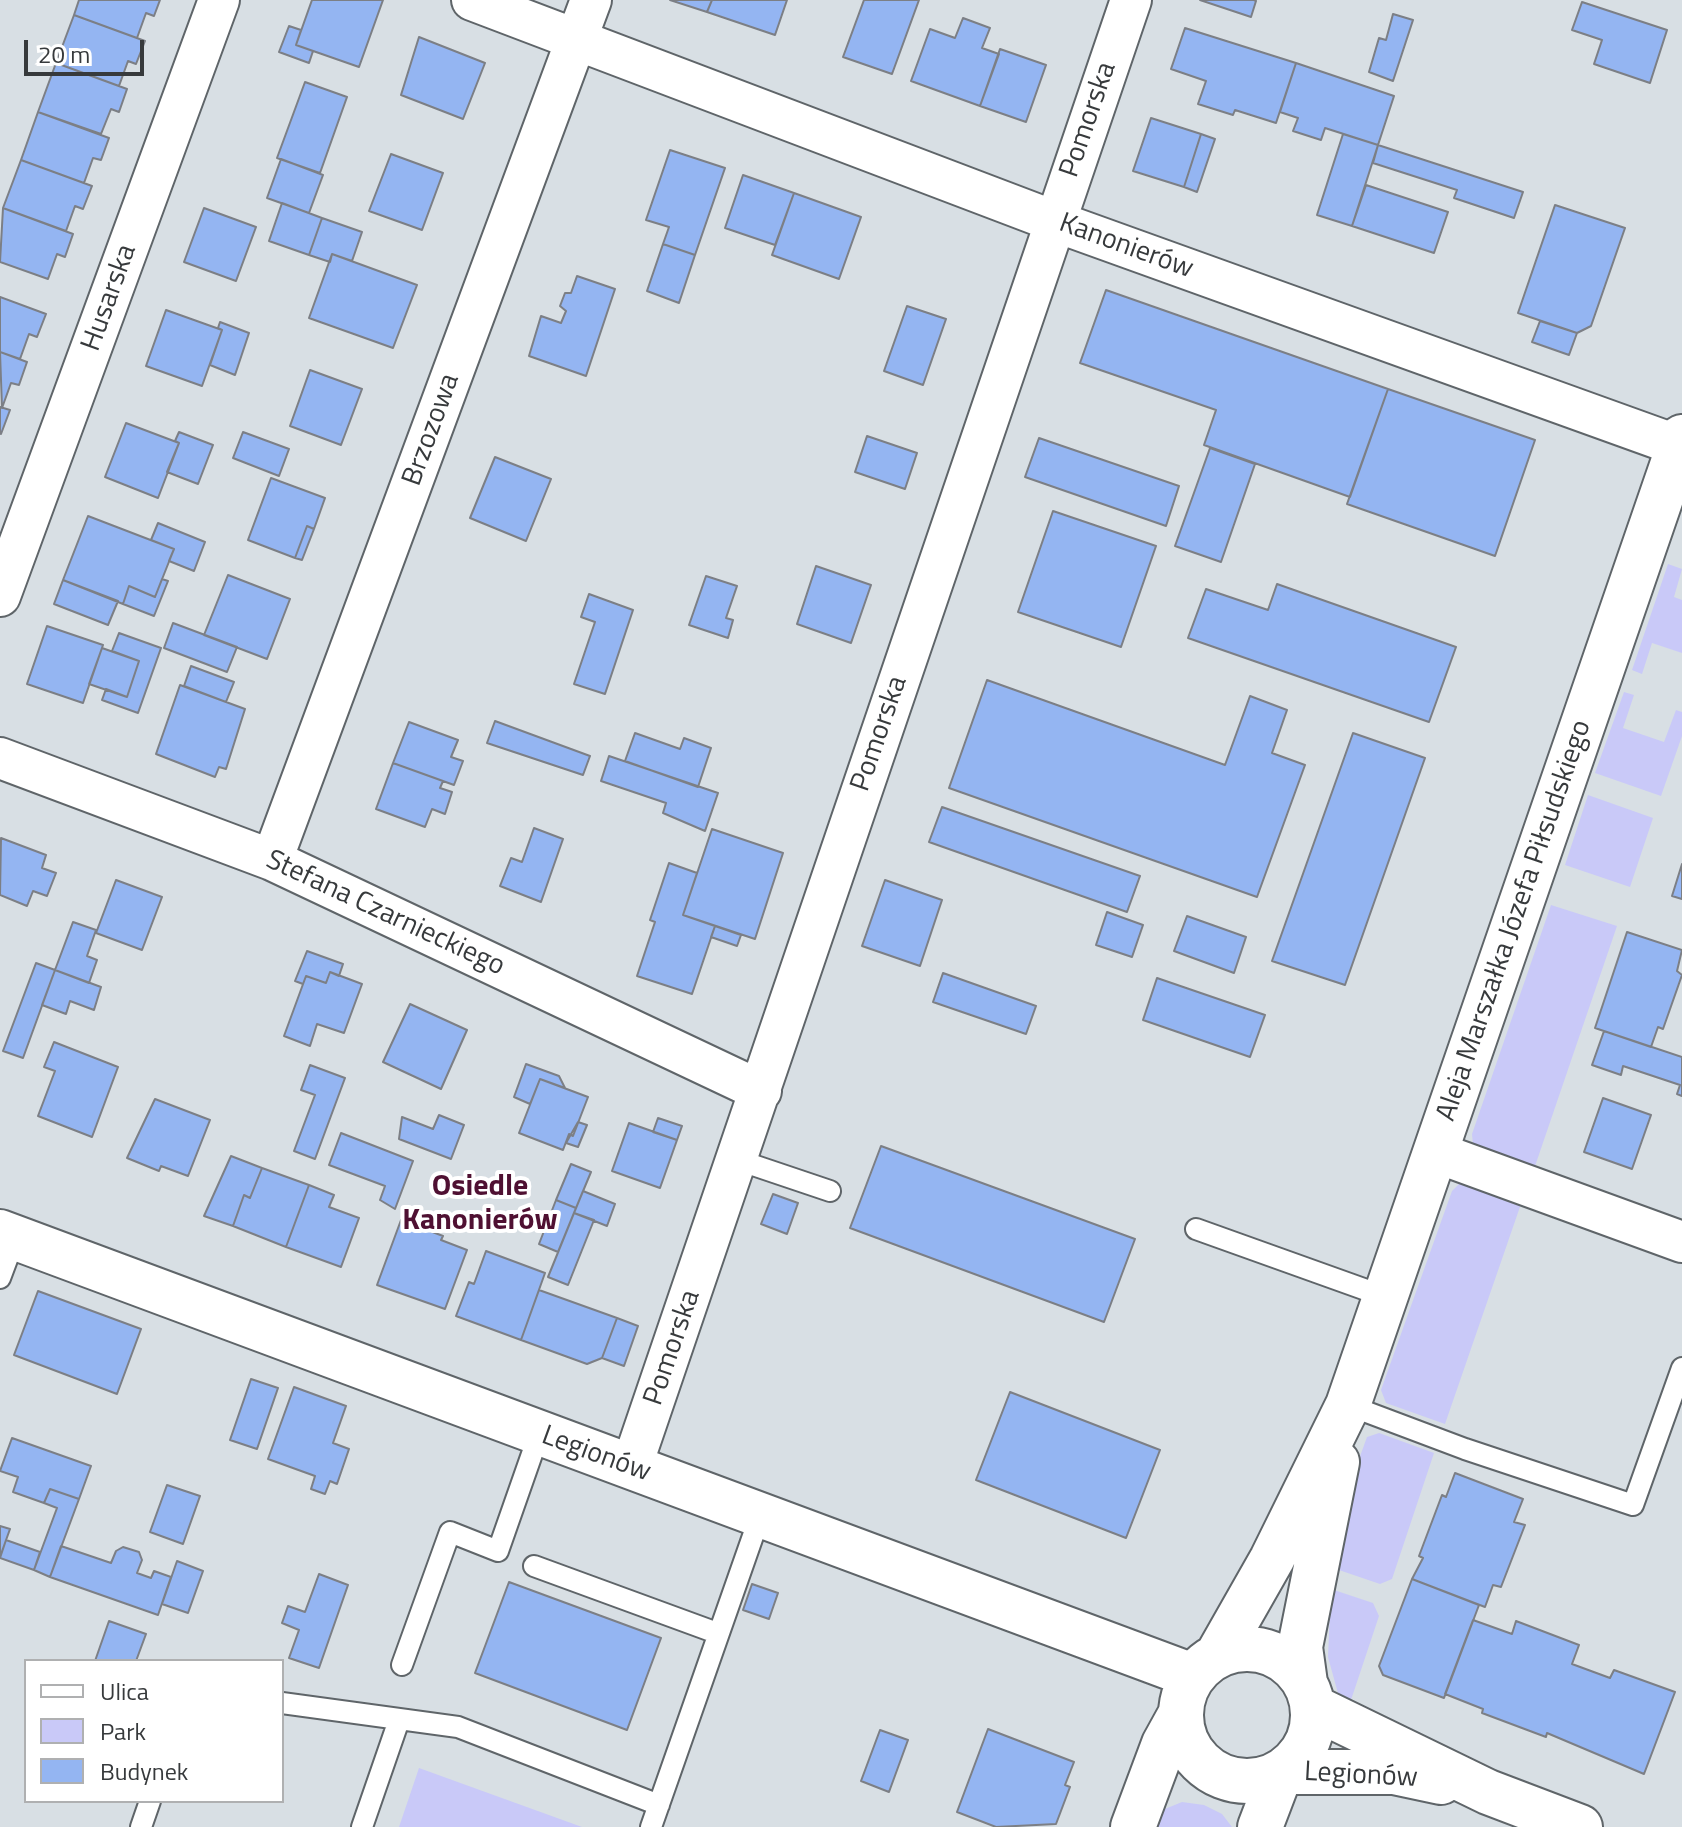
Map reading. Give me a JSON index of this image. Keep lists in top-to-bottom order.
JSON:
{
  "streets": {
    "street": [
      "Pomorska",
      "Kanonierów",
      "Husarska",
      "Brzozowa",
      "Stefana Czarnieckiego",
      "Aleja Marszałka Józefa Piłsudskiego",
      "Legionów"
    ]
  },
  "crossings": [
    ["Pomorska", "Kanonierów"],
    ["Pomorska", "Stefana Czarnieckiego"],
    ["Pomorska", "Legionów"],
    ["Kanonierów", "Brzozowa"],
    ["Kanonierów", "Aleja Marszałka Józefa Piłsudskiego"],
    ["Brzozowa", "Stefana Czarnieckiego"],
    ["Aleja Marszałka Józefa Piłsudskiego", "Legionów"]
  ],
  "districts": ["Osiedle Kanonierów"],
  "legend": ["Ulica", "Park", "Budynek"],
  "scale_bar": "20 m"
}
